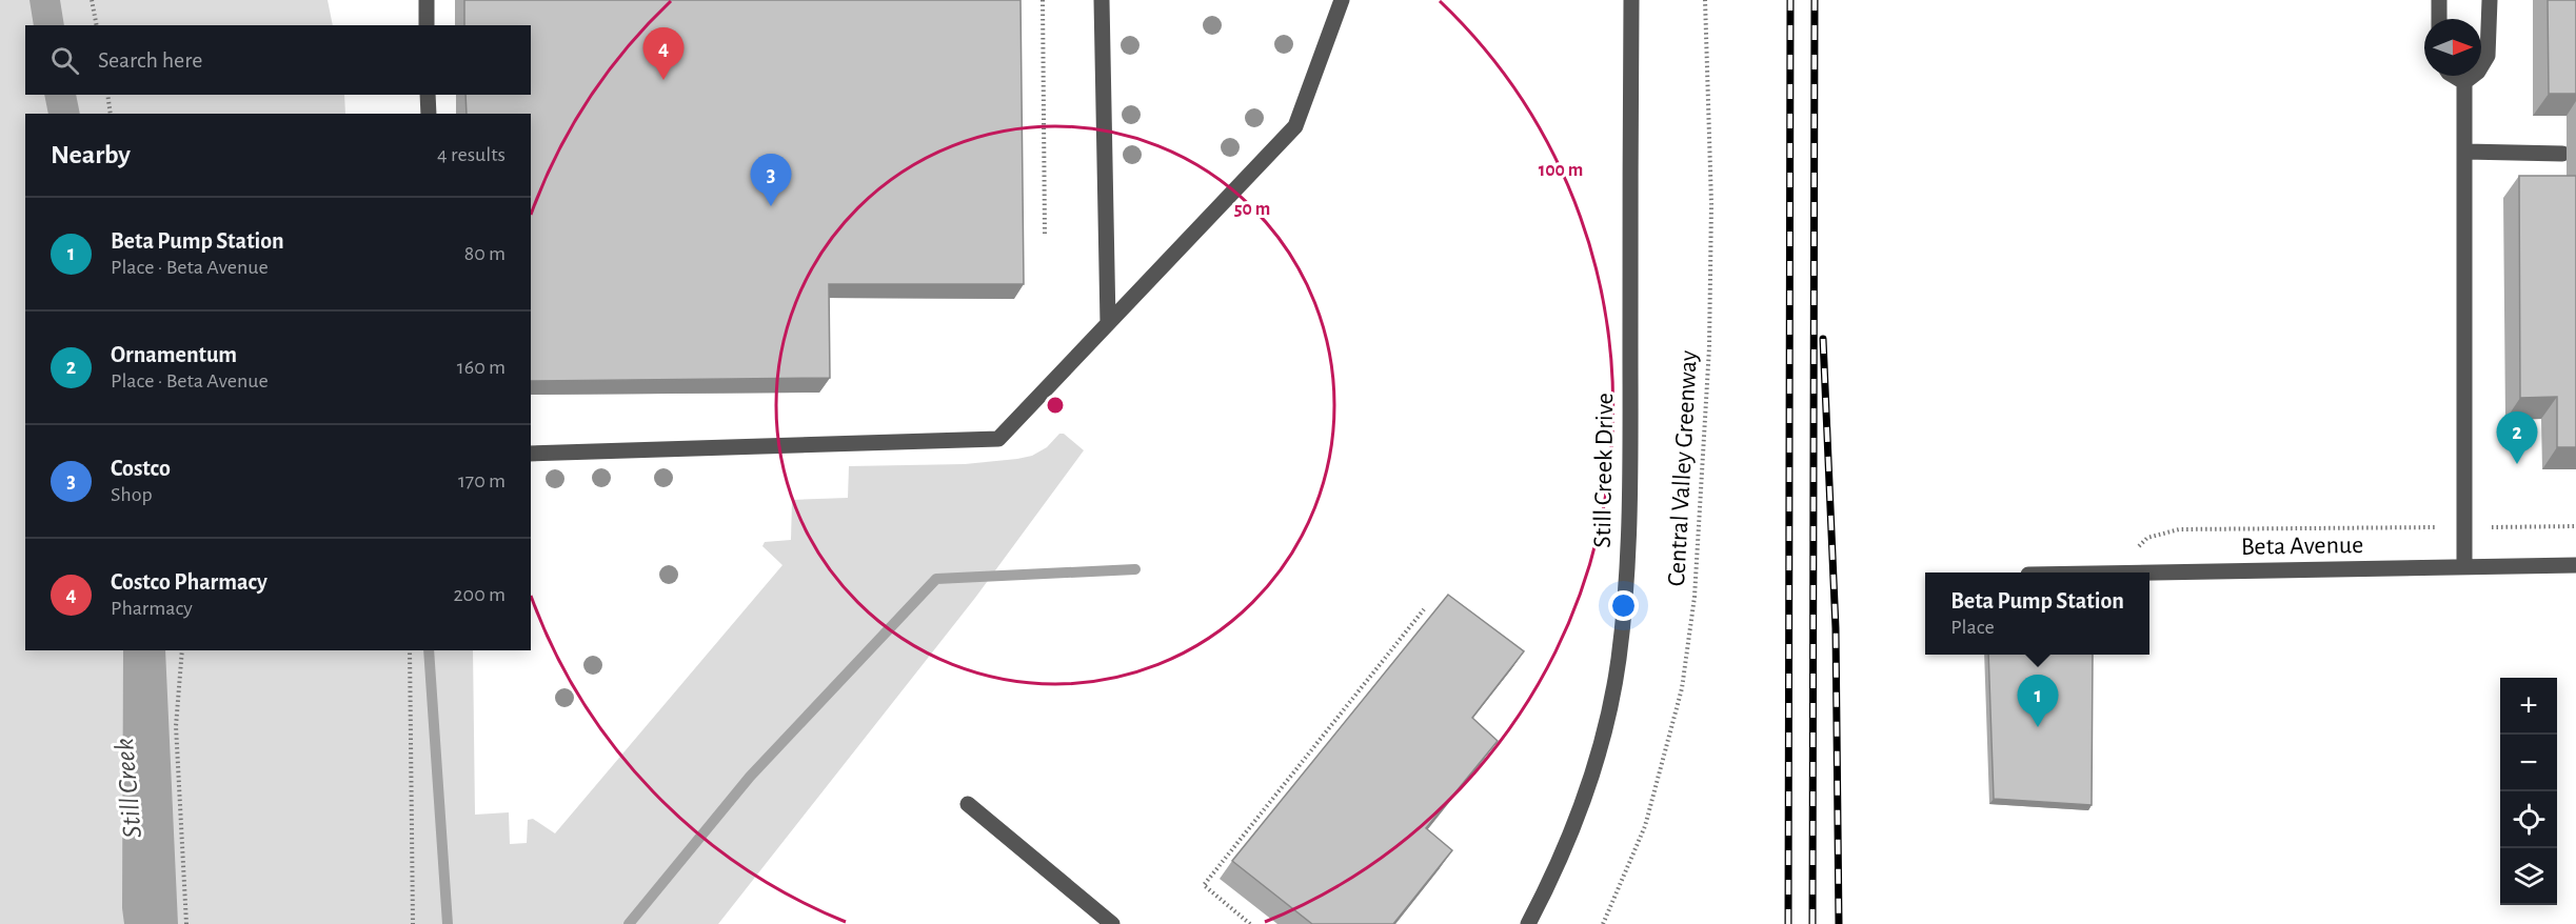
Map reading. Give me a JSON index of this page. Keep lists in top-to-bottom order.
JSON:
{
  "streets": {
    "street": ["Still Creek Drive", "Beta Avenue"],
    "path": ["Central Valley Greenway"]
  },
  "water": ["Still Creek"],
  "north": "right",
  "page": {
    "search": "Search here",
    "pins": [
      "4",
      "3",
      "2",
      "1"
    ],
    "heading": ["Nearby", "4 results"],
    "list": [
      {
        "mark": "1",
        "name": "Beta Pump Station",
        "note": "Place · Beta Avenue",
        "value": "80 m"
      },
      {
        "mark": "2",
        "name": "Ornamentum",
        "note": "Place · Beta Avenue",
        "value": "160 m"
      },
      {
        "mark": "3",
        "name": "Costco",
        "note": "Shop",
        "value": "170 m"
      },
      {
        "mark": "4",
        "name": "Costco Pharmacy",
        "note": "Pharmacy",
        "value": "200 m"
      }
    ],
    "popup": ["Beta Pump Station", "Place"],
    "map_buttons": ["+", "−"]
  },
  "rings": ["100 m", "50 m"]
}
